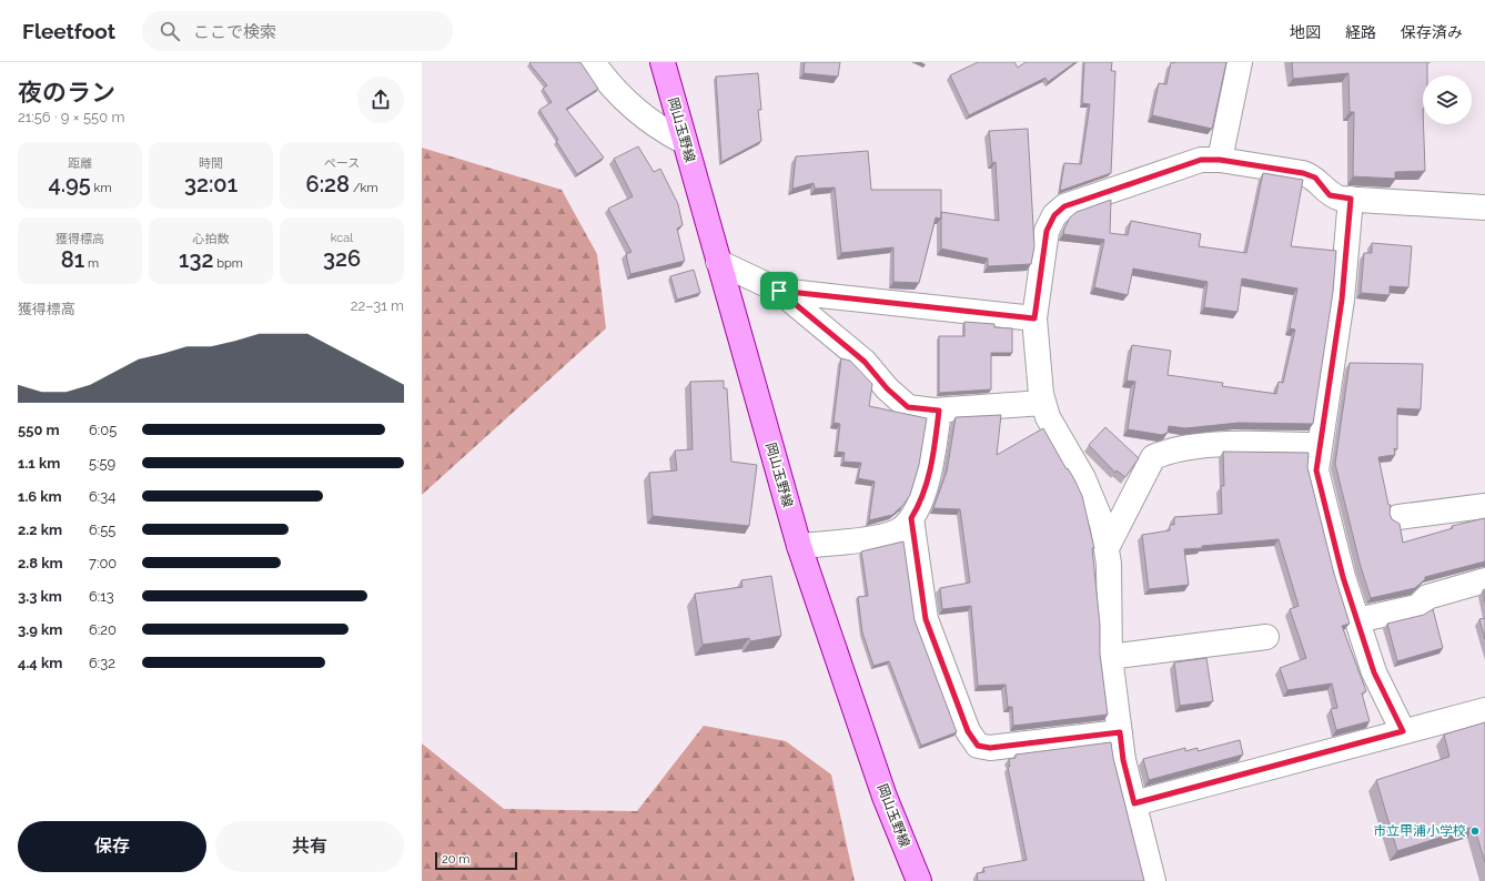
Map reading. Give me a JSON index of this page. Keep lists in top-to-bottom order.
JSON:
{
  "streets": {
    "main road": ["岡山玉野線"]
  },
  "places": ["市立甲浦小学校"],
  "scale_bar": "20 m",
  "page": {
    "header": "Fleetfoot",
    "search": "ここで検索",
    "nav": ["地図", "経路", "保存済み"],
    "heading": ["夜のラン", "21:56 · 9 × 550 m"],
    "stats": [
      ["距離", "4.95 km"],
      ["時間", "32:01"],
      ["ペース", "6:28 /km"],
      ["獲得標高", "81 m"],
      ["心拍数", "132 bpm"],
      ["kcal", "326"]
    ],
    "chart": ["獲得標高", "22–31 m"],
    "list": [
      {
        "name": "550 m",
        "note": "6:05"
      },
      {
        "name": "1.1 km",
        "note": "5:59"
      },
      {
        "name": "1.6 km",
        "note": "6:34"
      },
      {
        "name": "2.2 km",
        "note": "6:55"
      },
      {
        "name": "2.8 km",
        "note": "7:00"
      },
      {
        "name": "3.3 km",
        "note": "6:13"
      },
      {
        "name": "3.9 km",
        "note": "6:20"
      },
      {
        "name": "4.4 km",
        "note": "6:32"
      }
    ],
    "buttons": ["保存", "共有"],
    "scale": "20 m"
  }
}
